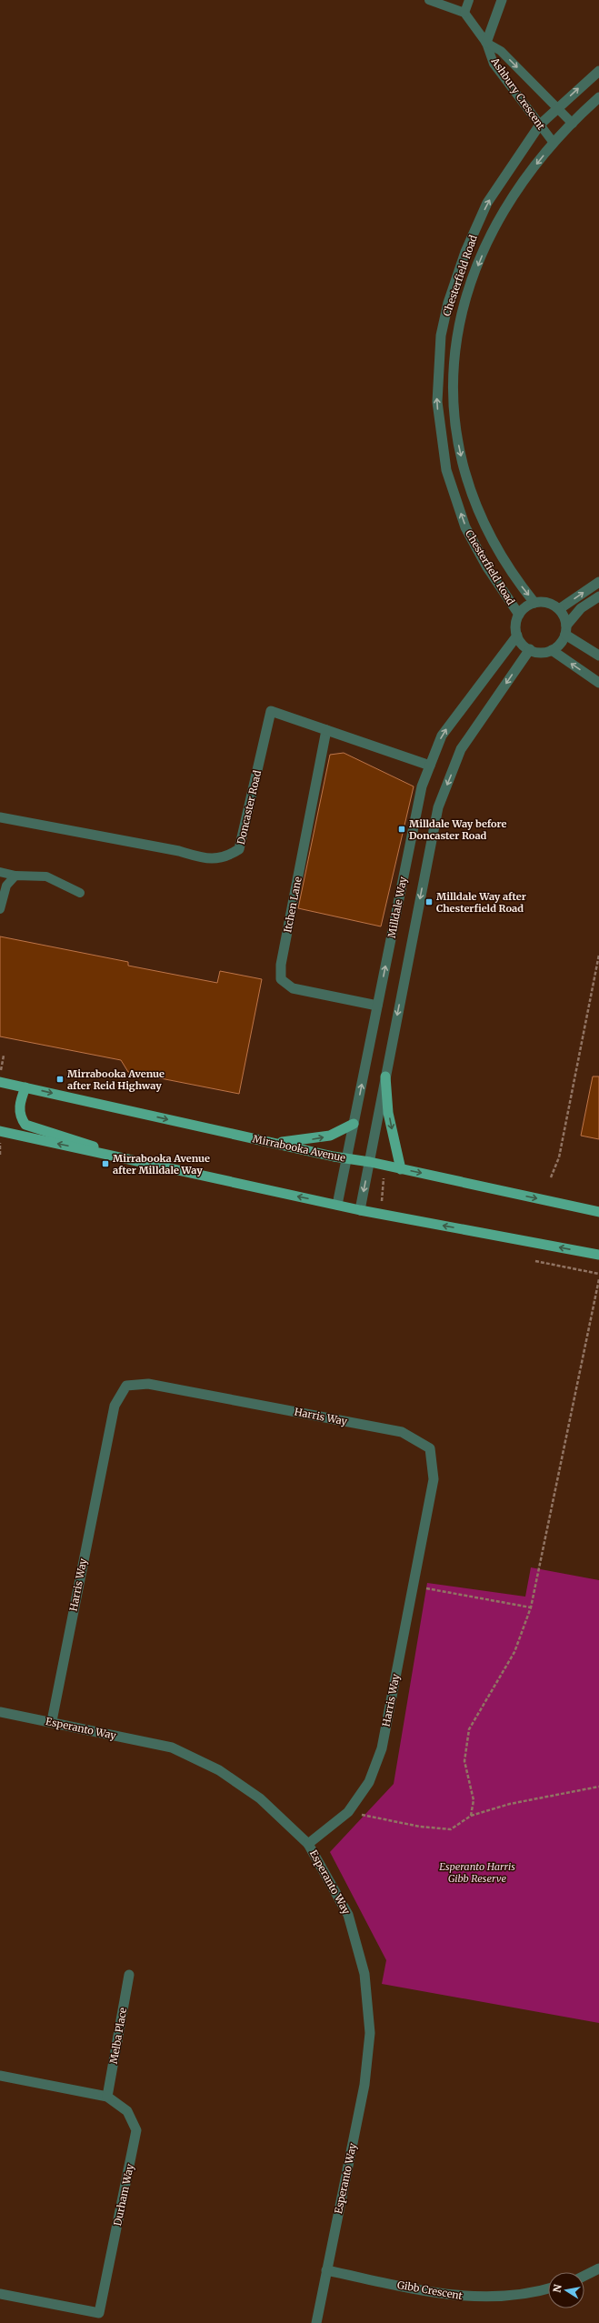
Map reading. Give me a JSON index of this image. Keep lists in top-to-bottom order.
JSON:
{
  "streets": {
    "main road": ["Mirrabooka Avenue"],
    "street": [
      "Chesterfield Road",
      "Doncaster Road",
      "Itchen Lane",
      "Milldale Way",
      "Harris Way",
      "Esperanto Way",
      "Melba Place",
      "Durham Way",
      "Gibb Crescent"
    ],
    "lane": ["Ashbury Crescent"]
  },
  "crossings": [
    ["Ashbury Crescent", "Chesterfield Road"],
    ["Chesterfield Road", "Milldale Way"],
    ["Doncaster Road", "Itchen Lane"],
    ["Doncaster Road", "Milldale Way"],
    ["Itchen Lane", "Milldale Way"],
    ["Milldale Way", "Mirrabooka Avenue"],
    ["Harris Way", "Esperanto Way"],
    ["Esperanto Way", "Gibb Crescent"],
    ["Melba Place", "Durham Way"]
  ],
  "parks": ["Esperanto Harris Gibb Reserve"],
  "places": {
    "transit": [
      "Milldale Way before Doncaster Road",
      "Milldale Way after Chesterfield Road",
      "Mirrabooka Avenue after Reid Highway",
      "Mirrabooka Avenue after Milldale Way"
    ]
  },
  "north": "left"
}
